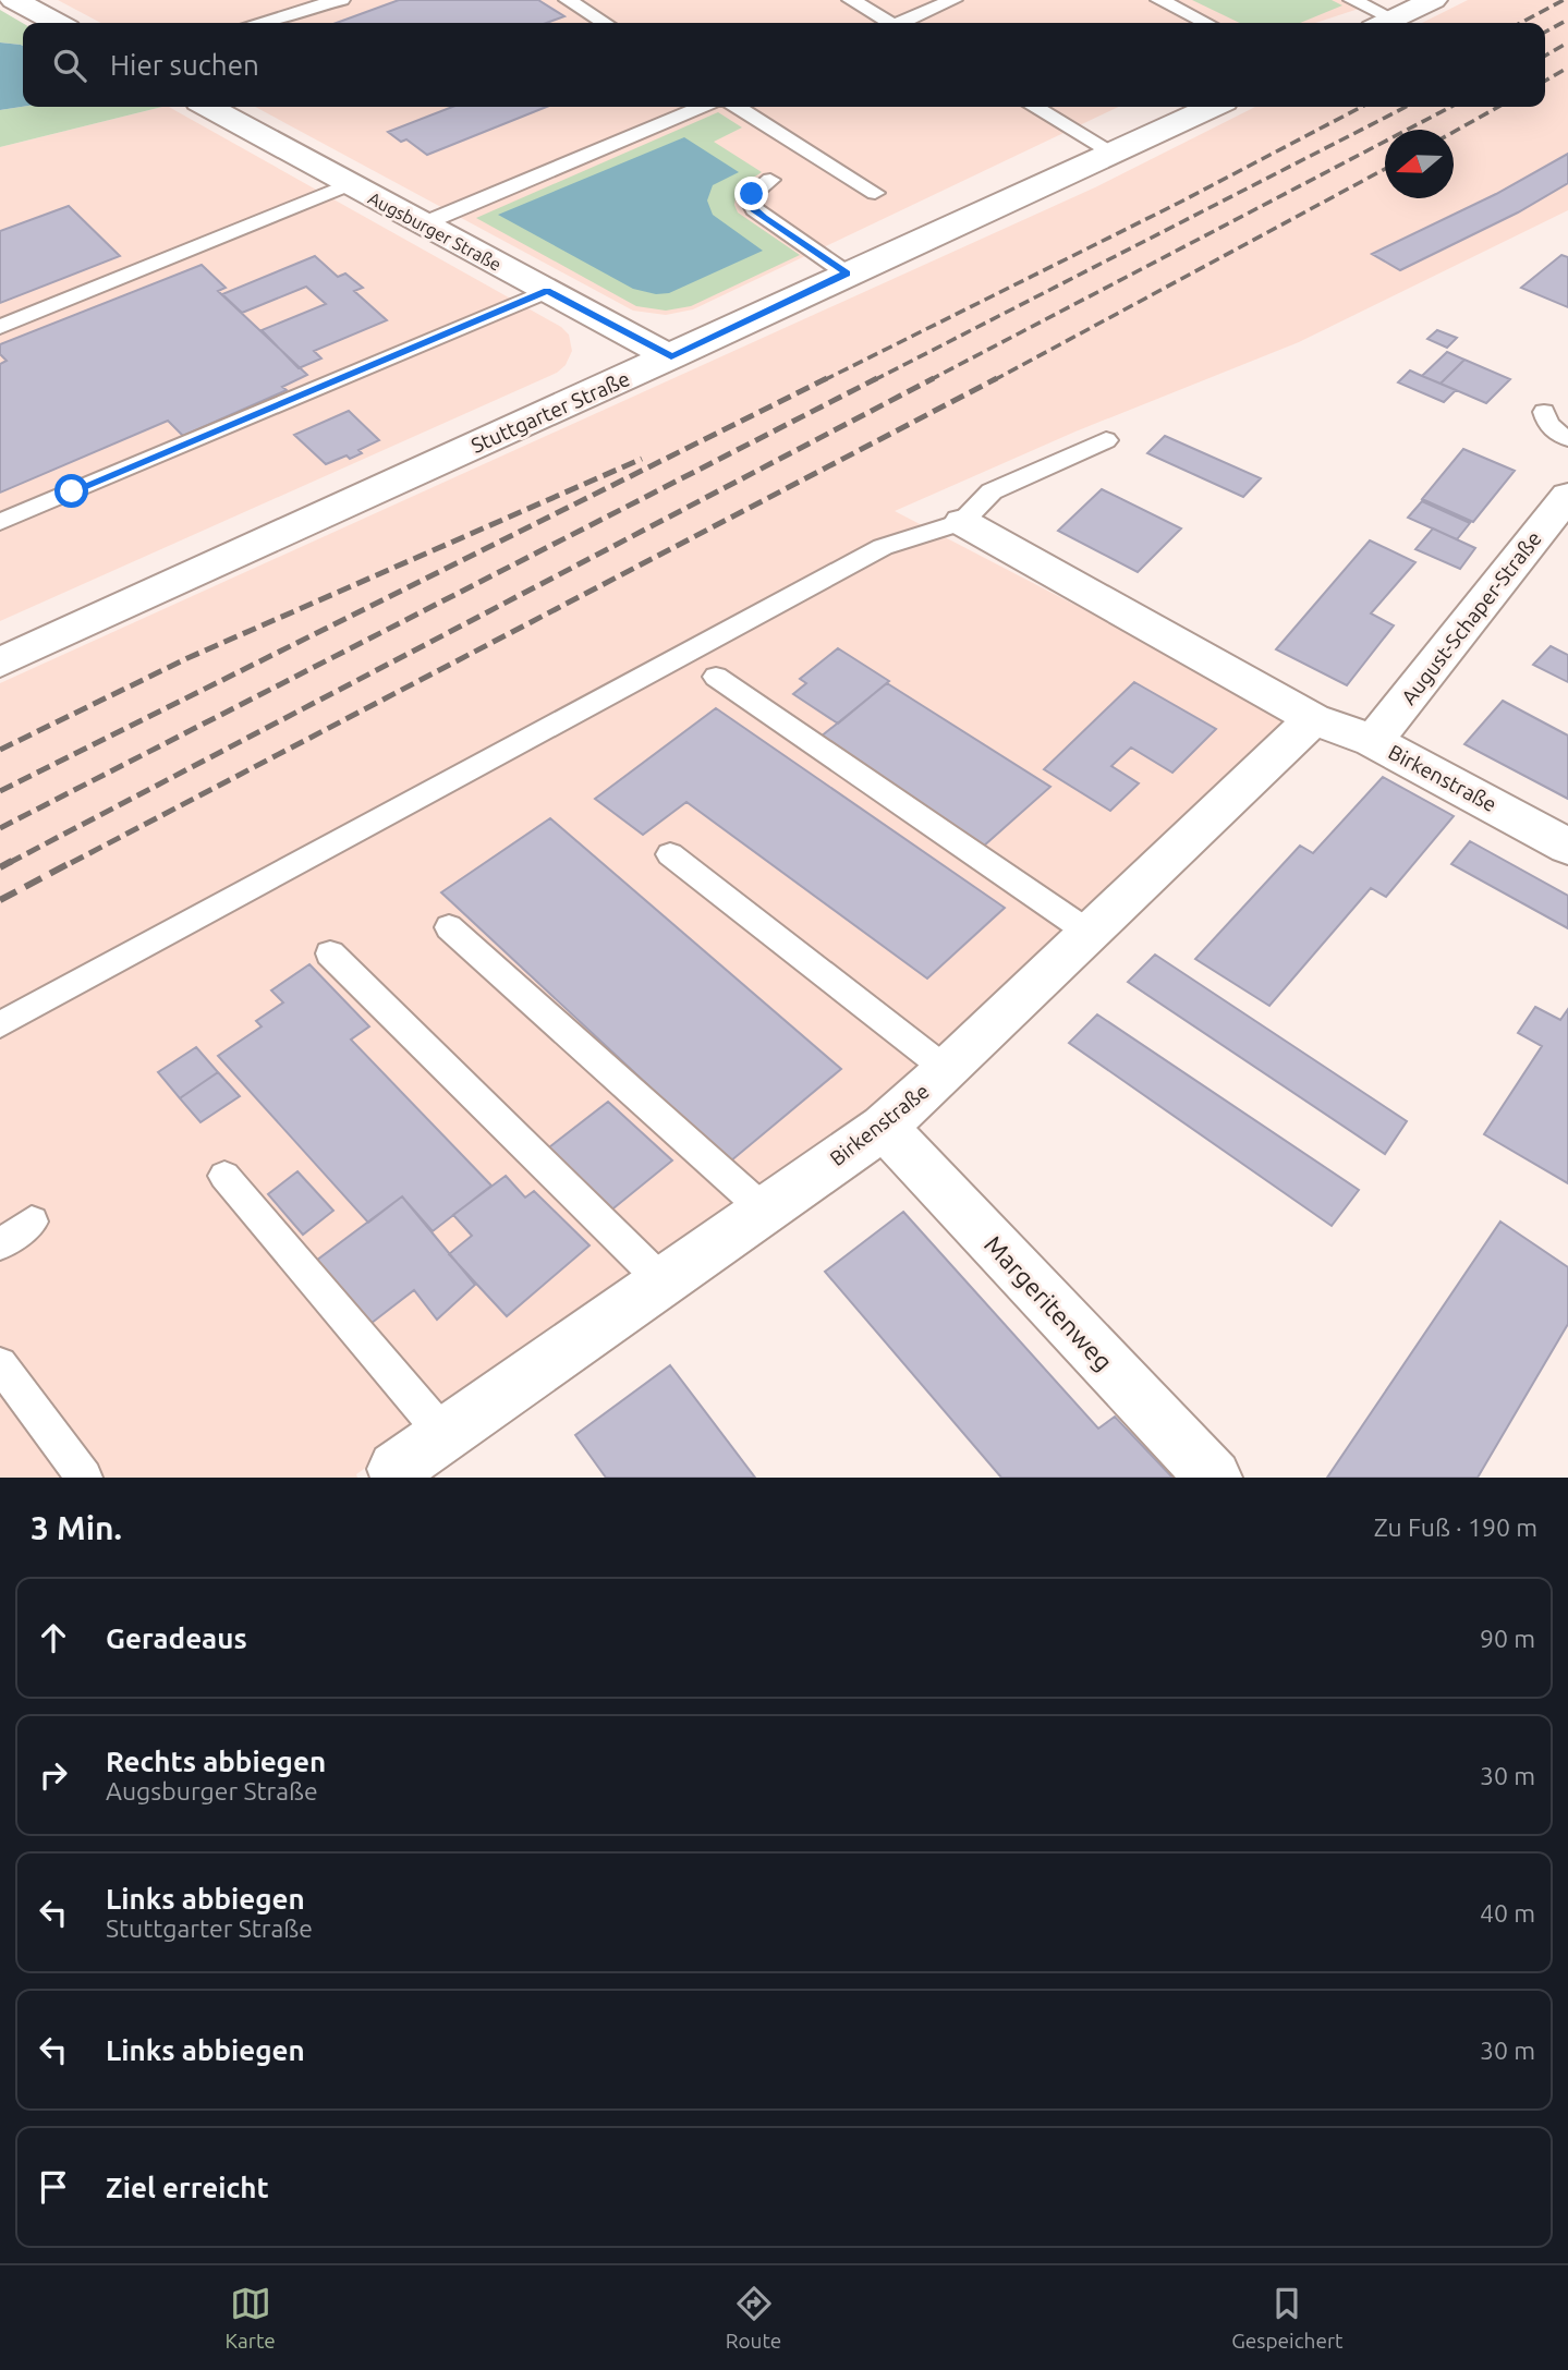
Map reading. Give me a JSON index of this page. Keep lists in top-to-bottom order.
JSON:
{
  "streets": {
    "street": [
      "Augsburger Straße",
      "Stuttgarter Straße",
      "August-Schaper-Straße",
      "Birkenstraße",
      "Margeritenweg"
    ]
  },
  "crossings": [
    ["Augsburger Straße", "Stuttgarter Straße"],
    ["August-Schaper-Straße", "Birkenstraße"],
    ["Birkenstraße", "Margeritenweg"]
  ],
  "north": "left",
  "page": {
    "search": "Hier suchen",
    "heading": ["3 Min.", "Zu Fuß · 190 m"],
    "list": [
      ["Geradeaus", "90 m"],
      ["Rechts abbiegen", "Augsburger Straße", "30 m"],
      ["Links abbiegen", "Stuttgarter Straße", "40 m"],
      ["Links abbiegen", "30 m"],
      "Ziel erreicht"
    ],
    "nav": ["Karte", "Route", "Gespeichert"]
  }
}
